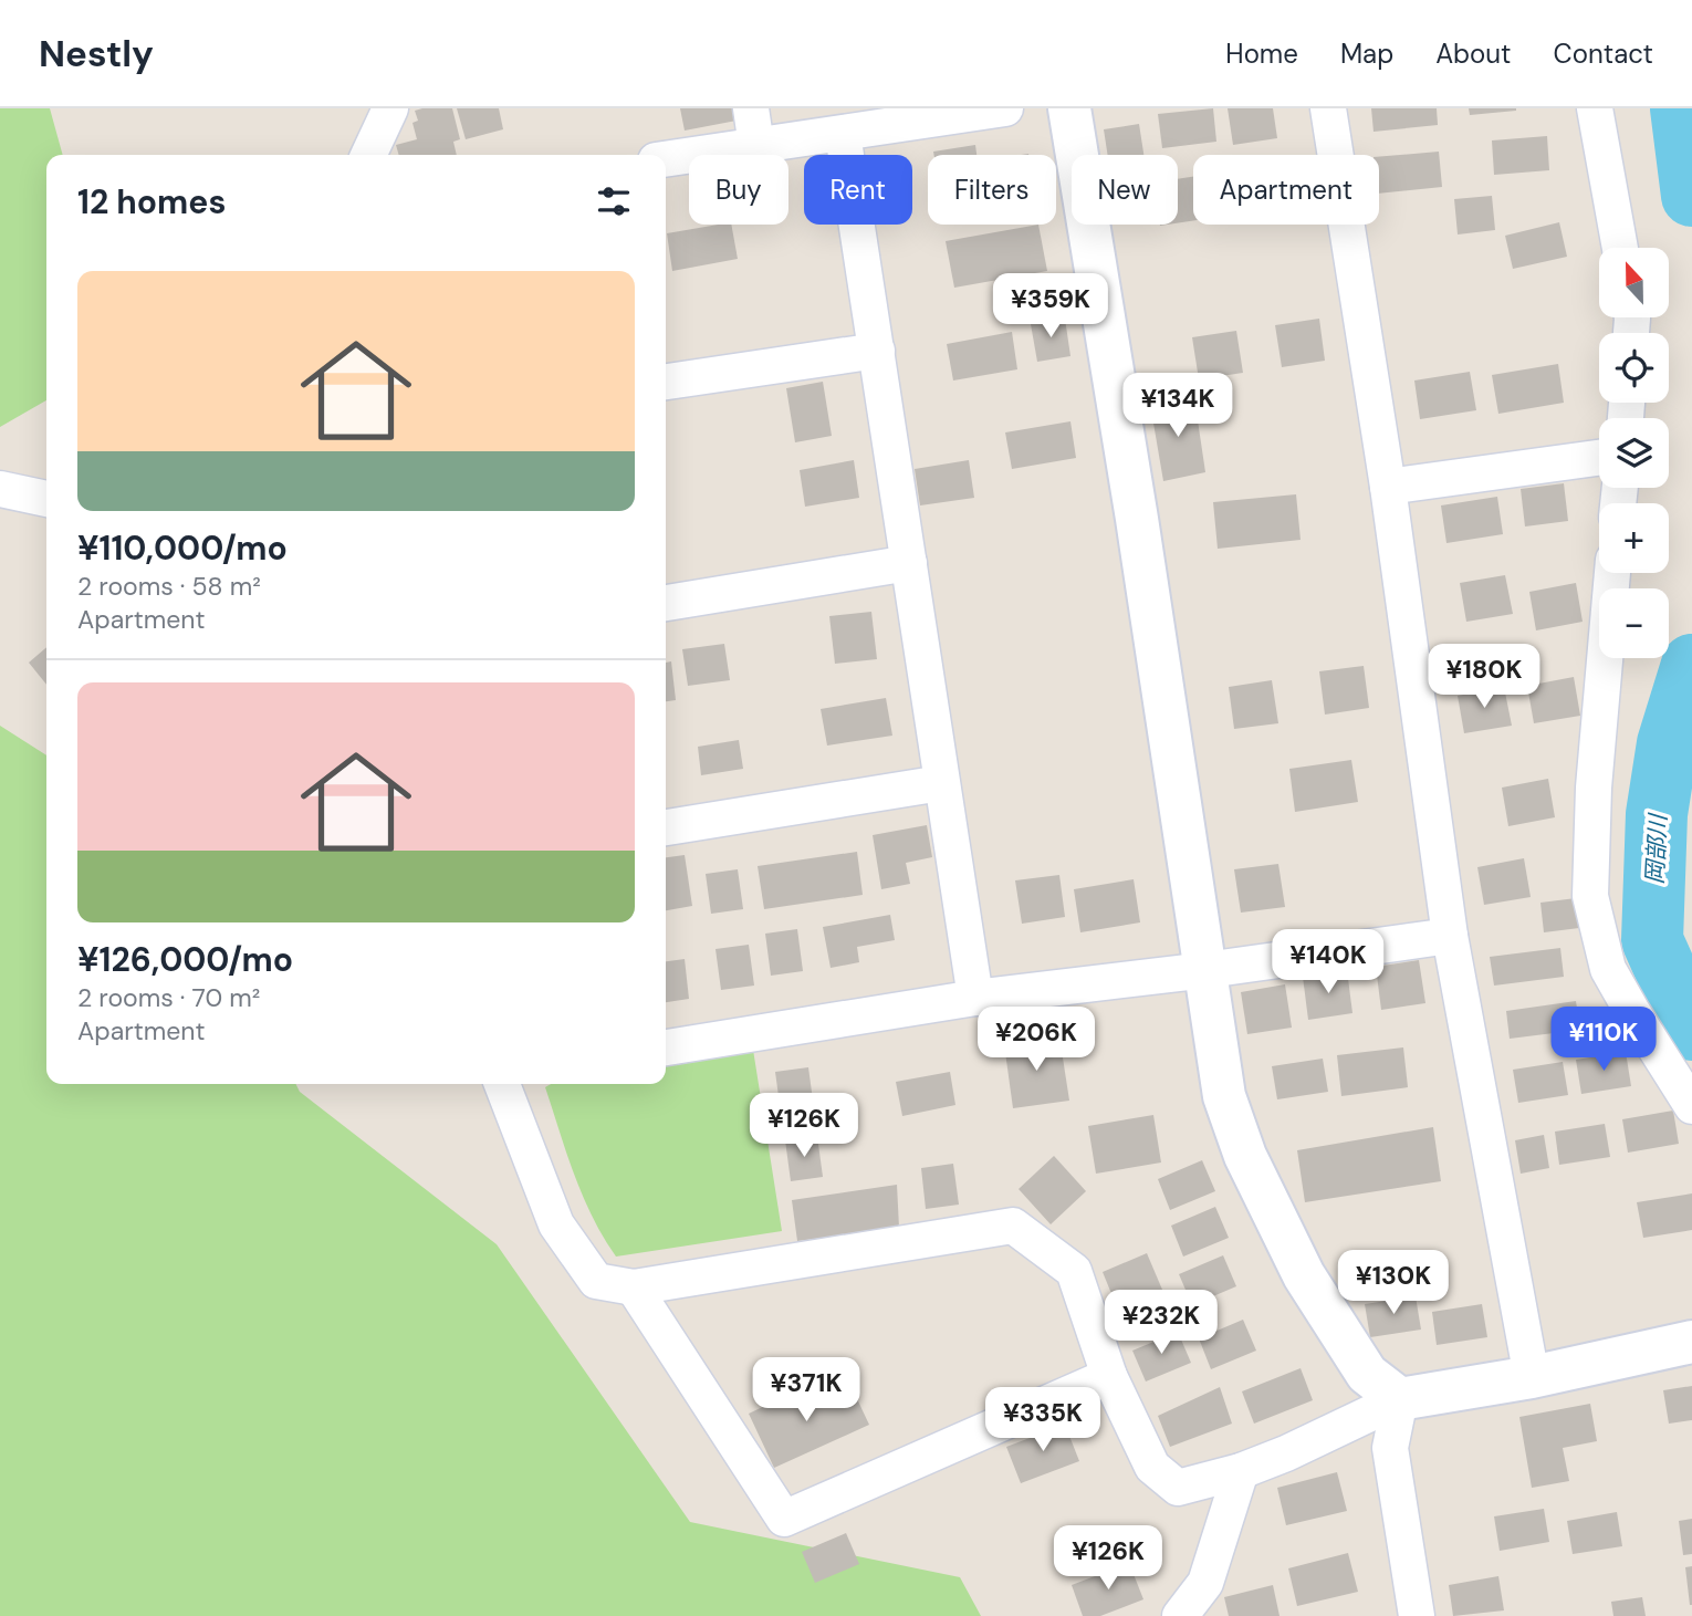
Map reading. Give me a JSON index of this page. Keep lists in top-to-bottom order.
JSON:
{
  "water": ["岡部川"],
  "north": "top",
  "page": {
    "header": "Nestly",
    "nav": [
      "Home",
      "Map",
      "About",
      "Contact"
    ],
    "chip": [
      "Buy",
      "Rent",
      "Filters",
      "New",
      "Apartment"
    ],
    "heading": "12 homes",
    "map_buttons": ["+", "−"],
    "list": [
      {
        "name": "¥110,000/mo",
        "note": "2 rooms · 58 m² · Apartment"
      },
      {
        "name": "¥126,000/mo",
        "note": "2 rooms · 70 m² · Apartment"
      }
    ],
    "price": [
      "¥359K",
      "¥134K",
      "¥180K",
      "¥140K",
      "¥206K",
      "¥110K",
      "¥126K",
      "¥130K",
      "¥232K",
      "¥371K",
      "¥335K",
      "¥126K"
    ]
  }
}
